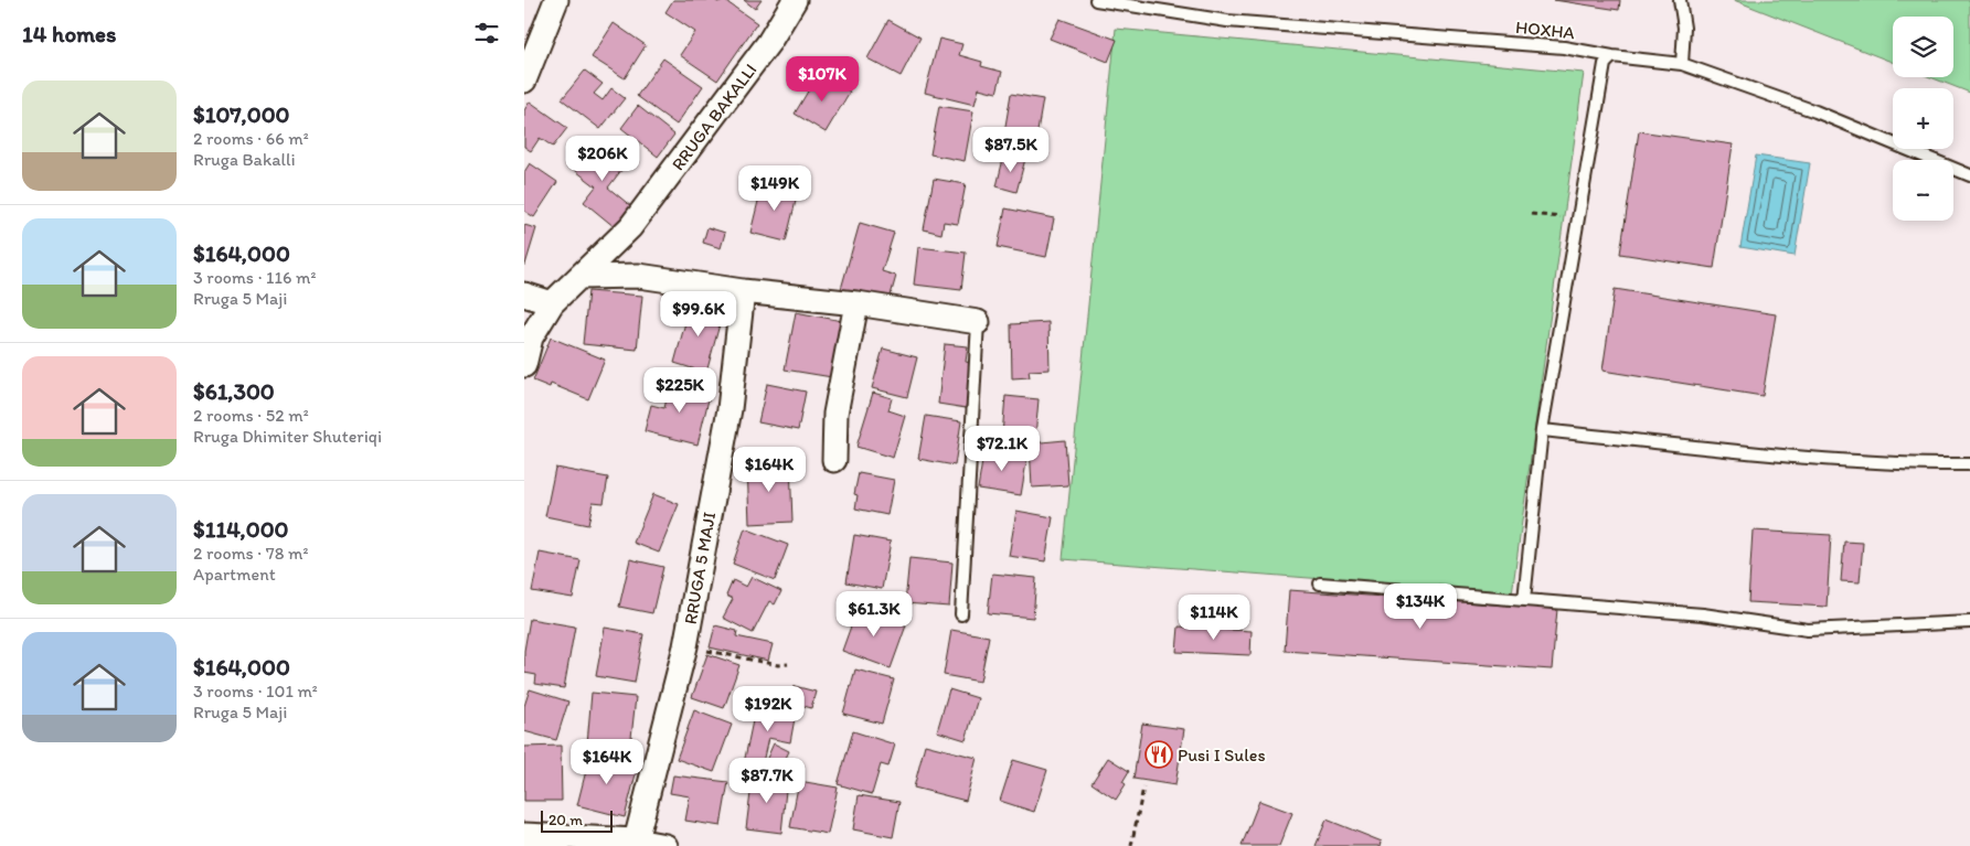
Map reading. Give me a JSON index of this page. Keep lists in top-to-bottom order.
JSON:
{
  "streets": {
    "street": ["RRUGA BAKALLI", "RRUGA 5 MAJI"],
    "lane": ["HOXHA"]
  },
  "places": {
    "restaurant": ["Pusi I Sules"]
  },
  "scale_bar": "20 m",
  "page": {
    "heading": "14 homes",
    "map_buttons": ["+", "−"],
    "price": [
      "$107K",
      "$87.5K",
      "$206K",
      "$149K",
      "$99.6K",
      "$225K",
      "$72.1K",
      "$164K",
      "$134K",
      "$61.3K",
      "$114K",
      "$192K",
      "$164K",
      "$87.7K"
    ],
    "list": [
      {
        "name": "$107,000",
        "note": "2 rooms · 66 m² · Rruga Bakalli"
      },
      {
        "name": "$164,000",
        "note": "3 rooms · 116 m² · Rruga 5 Maji"
      },
      {
        "name": "$61,300",
        "note": "2 rooms · 52 m² · Rruga Dhimiter Shuteriqi"
      },
      {
        "name": "$114,000",
        "note": "2 rooms · 78 m² · Apartment"
      },
      {
        "name": "$164,000",
        "note": "3 rooms · 101 m² · Rruga 5 Maji"
      }
    ],
    "scale": "20 m"
  }
}
